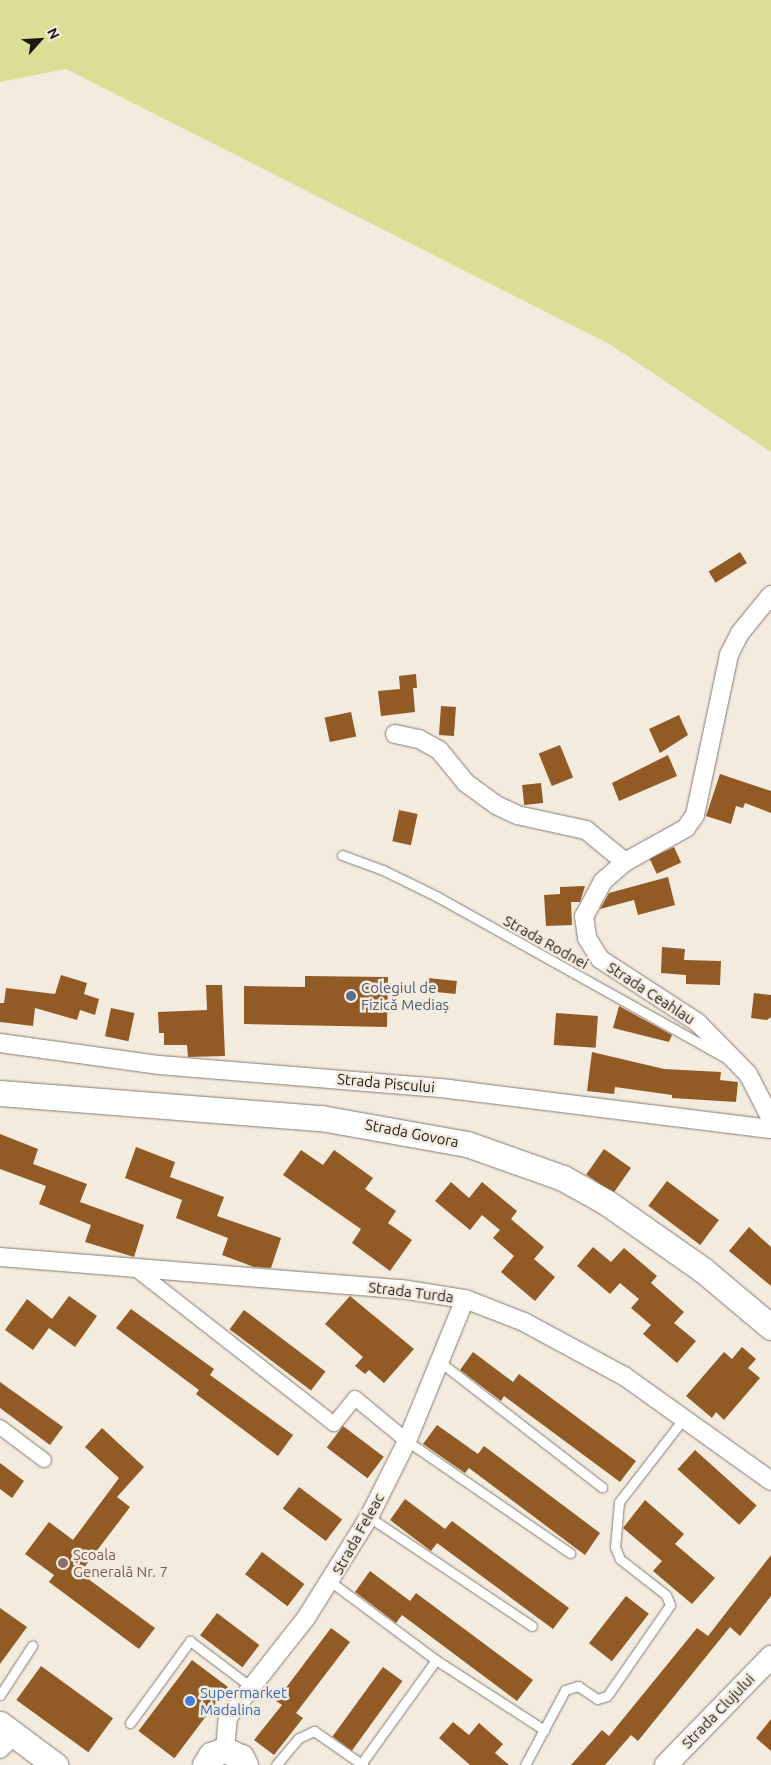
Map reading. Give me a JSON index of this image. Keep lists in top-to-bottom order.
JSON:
{
  "streets": {
    "main road": ["Strada Govora"],
    "street": [
      "Strada Ceahlau",
      "Strada Piscului",
      "Strada Turda",
      "Strada Feleac",
      "Strada Clujului"
    ],
    "lane": ["Strada Rodnei"]
  },
  "crossings": [
    ["Strada Rodnei", "Strada Ceahlau"],
    ["Strada Turda", "Strada Feleac"]
  ],
  "places": ["Colegiul de Fizică Mediaș", "Școala Generală Nr. 7", "Supermarket Madalina"],
  "north": "top right"
}
